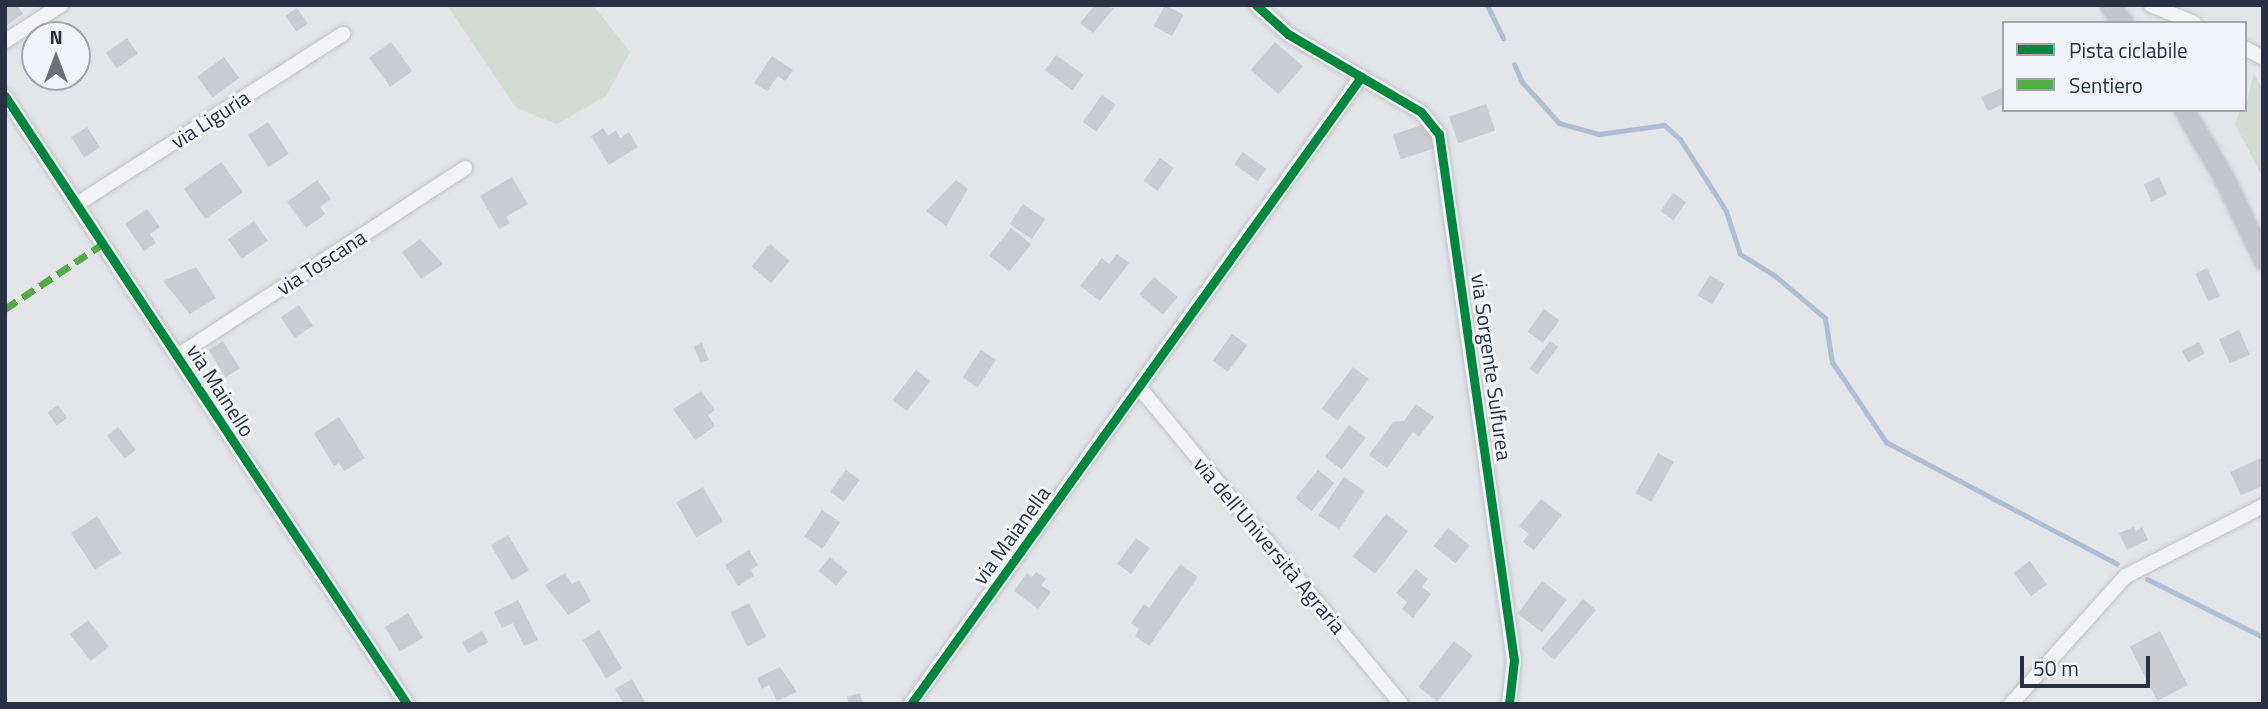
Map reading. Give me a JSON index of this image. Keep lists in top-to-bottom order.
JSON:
{
  "streets": {
    "street": [
      "via Liguria",
      "via Toscana",
      "via Sorgente Sulfurea",
      "via Mainello",
      "via Maianella",
      "via dell'Università Agraria"
    ]
  },
  "crossings": [
    ["via Liguria", "via Mainello"],
    ["via Toscana", "via Mainello"],
    ["via Sorgente Sulfurea", "via Maianella"],
    ["via Maianella", "via dell'Università Agraria"]
  ],
  "legend": ["Pista ciclabile", "Sentiero"],
  "scale_bar": "50 m",
  "north": "top"
}
